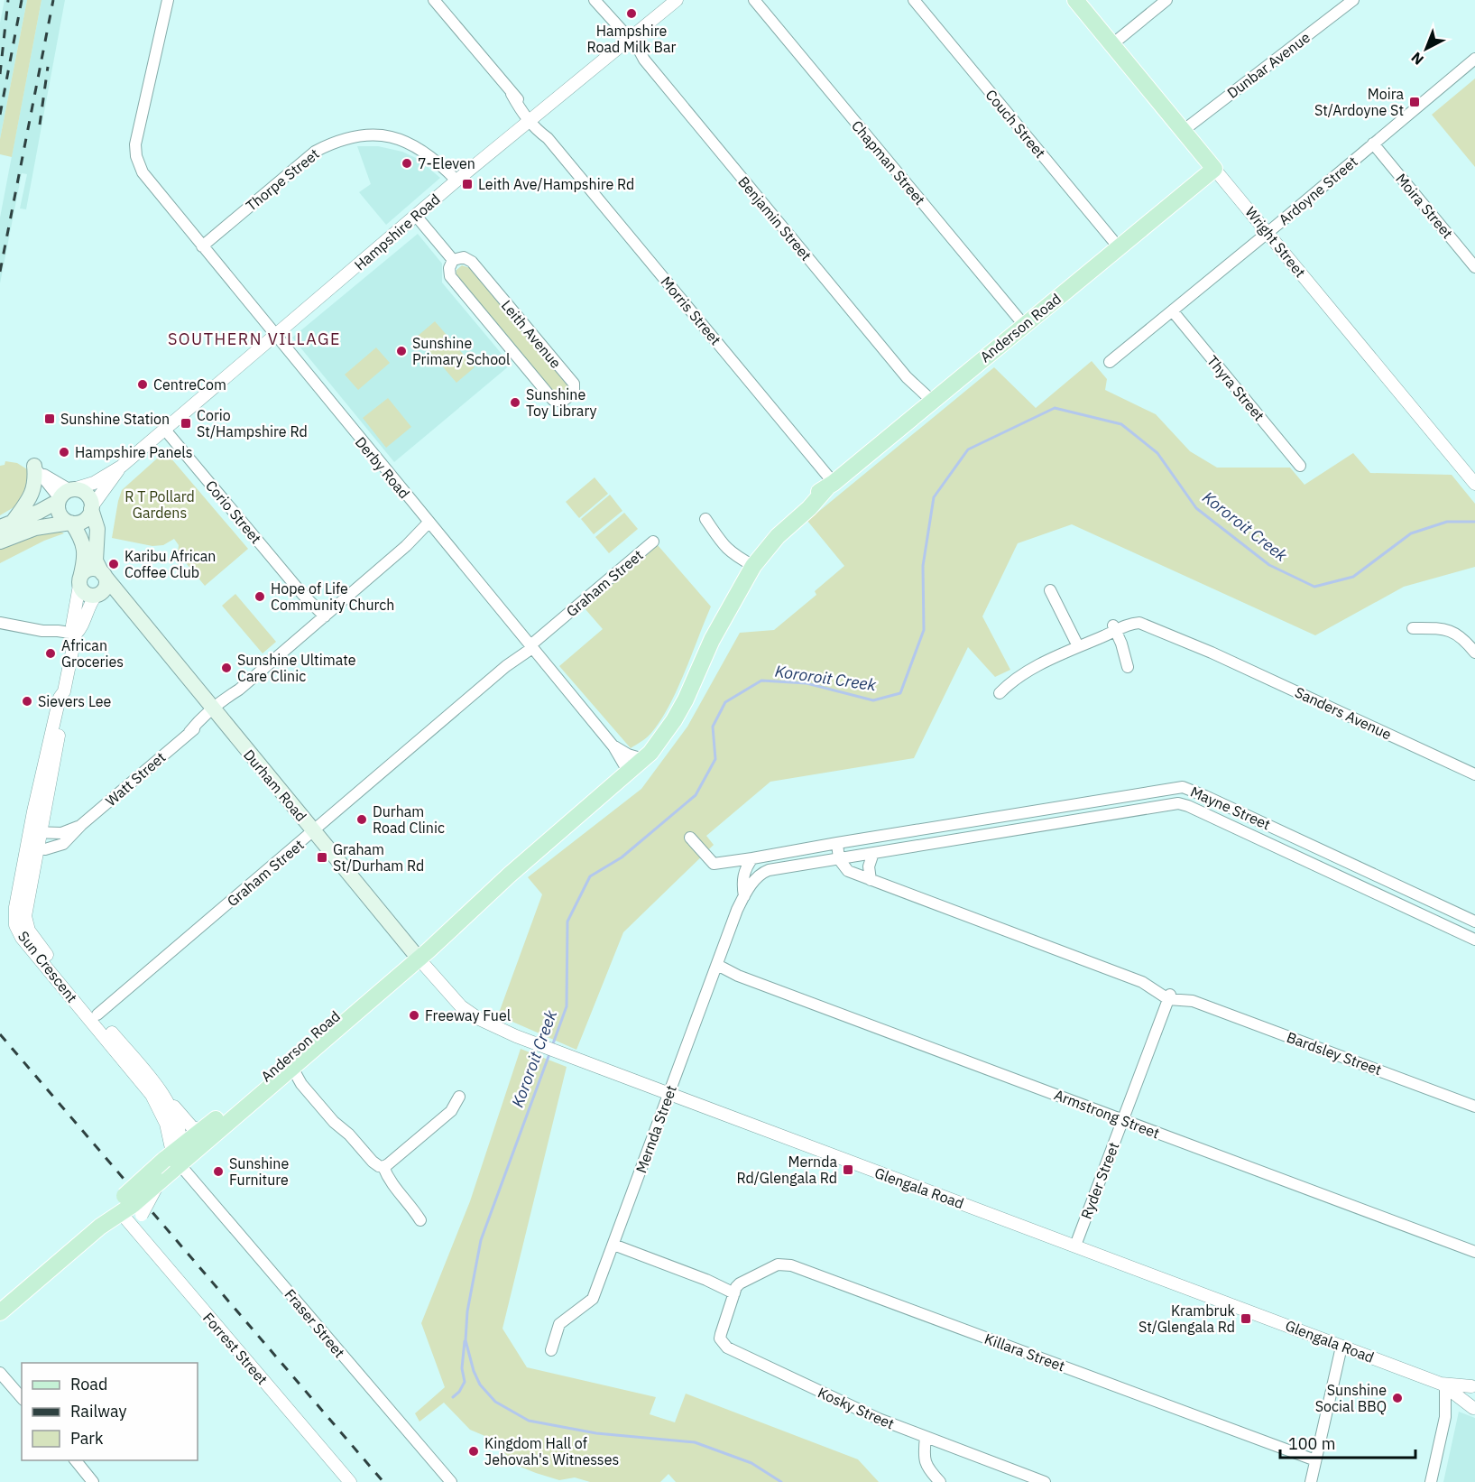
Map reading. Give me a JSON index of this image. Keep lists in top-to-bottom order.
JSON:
{
  "streets": {
    "main road": [
      "Hampshire Road",
      "Wright Street",
      "Anderson Road",
      "Durham Road",
      "Sun Crescent"
    ],
    "street": [
      "Dunbar Avenue",
      "Couch Street",
      "Chapman Street",
      "Thorpe Street",
      "Ardoyne Street",
      "Moira Street",
      "Benjamin Street",
      "Morris Street",
      "Leith Avenue",
      "Thyra Street",
      "Derby Road",
      "Corio Street",
      "Graham Street",
      "Sanders Avenue",
      "Watt Street",
      "Mayne Street",
      "Bardsley Street",
      "Armstrong Street",
      "Mernda Street",
      "Ryder Street",
      "Glengala Road",
      "Fraser Street",
      "Forrest Street",
      "Killara Street",
      "Kosky Street"
    ]
  },
  "crossings": [
    ["Dunbar Avenue", "Wright Street"],
    ["Couch Street", "Anderson Road"],
    ["Chapman Street", "Anderson Road"],
    ["Thorpe Street", "Hampshire Road"],
    ["Thorpe Street", "Derby Road"],
    ["Ardoyne Street", "Moira Street"],
    ["Ardoyne Street", "Wright Street"],
    ["Ardoyne Street", "Thyra Street"],
    ["Benjamin Street", "Hampshire Road"],
    ["Benjamin Street", "Anderson Road"],
    ["Hampshire Road", "Morris Street"],
    ["Hampshire Road", "Derby Road"],
    ["Hampshire Road", "Corio Street"],
    ["Hampshire Road", "Sun Crescent"],
    ["Wright Street", "Anderson Road"],
    ["Morris Street", "Anderson Road"],
    ["Anderson Road", "Derby Road"],
    ["Anderson Road", "Durham Road"],
    ["Anderson Road", "Sun Crescent"],
    ["Anderson Road", "Glengala Road"],
    ["Anderson Road", "Fraser Street"],
    ["Anderson Road", "Forrest Street"],
    ["Derby Road", "Graham Street"],
    ["Derby Road", "Watt Street"],
    ["Corio Street", "Watt Street"],
    ["Graham Street", "Durham Road"],
    ["Graham Street", "Sun Crescent"],
    ["Watt Street", "Durham Road"],
    ["Watt Street", "Sun Crescent"],
    ["Durham Road", "Sun Crescent"],
    ["Durham Road", "Glengala Road"],
    ["Mayne Street", "Bardsley Street"],
    ["Mayne Street", "Mernda Street"],
    ["Sun Crescent", "Fraser Street"],
    ["Bardsley Street", "Ryder Street"],
    ["Armstrong Street", "Mernda Street"],
    ["Armstrong Street", "Ryder Street"],
    ["Mernda Street", "Glengala Road"],
    ["Ryder Street", "Glengala Road"],
    ["Killara Street", "Kosky Street"]
  ],
  "districts": ["SOUTHERN VILLAGE"],
  "water": ["Kororoit Creek"],
  "parks": ["R T Pollard Gardens"],
  "places": {
    "other": [
      "Hampshire Road Milk Bar",
      "7-Eleven",
      "Sunshine Primary School",
      "CentreCom",
      "Sunshine Toy Library",
      "Hampshire Panels",
      "Karibu African Coffee Club",
      "Hope of Life Community Church",
      "African Groceries",
      "Sunshine Ultimate Care Clinic",
      "Sievers Lee",
      "Durham Road Clinic",
      "Freeway Fuel",
      "Sunshine Furniture",
      "Sunshine Social BBQ",
      "Kingdom Hall of Jehovah's Witnesses"
    ],
    "transit": [
      "Moira St/Ardoyne St",
      "Leith Ave/Hampshire Rd",
      "Sunshine Station",
      "Corio St/Hampshire Rd",
      "Graham St/Durham Rd",
      "Mernda Rd/Glengala Rd",
      "Krambruk St/Glengala Rd"
    ]
  },
  "legend": ["Road", "Railway", "Park"],
  "scale_bar": "100 m",
  "north": "bottom left"
}
